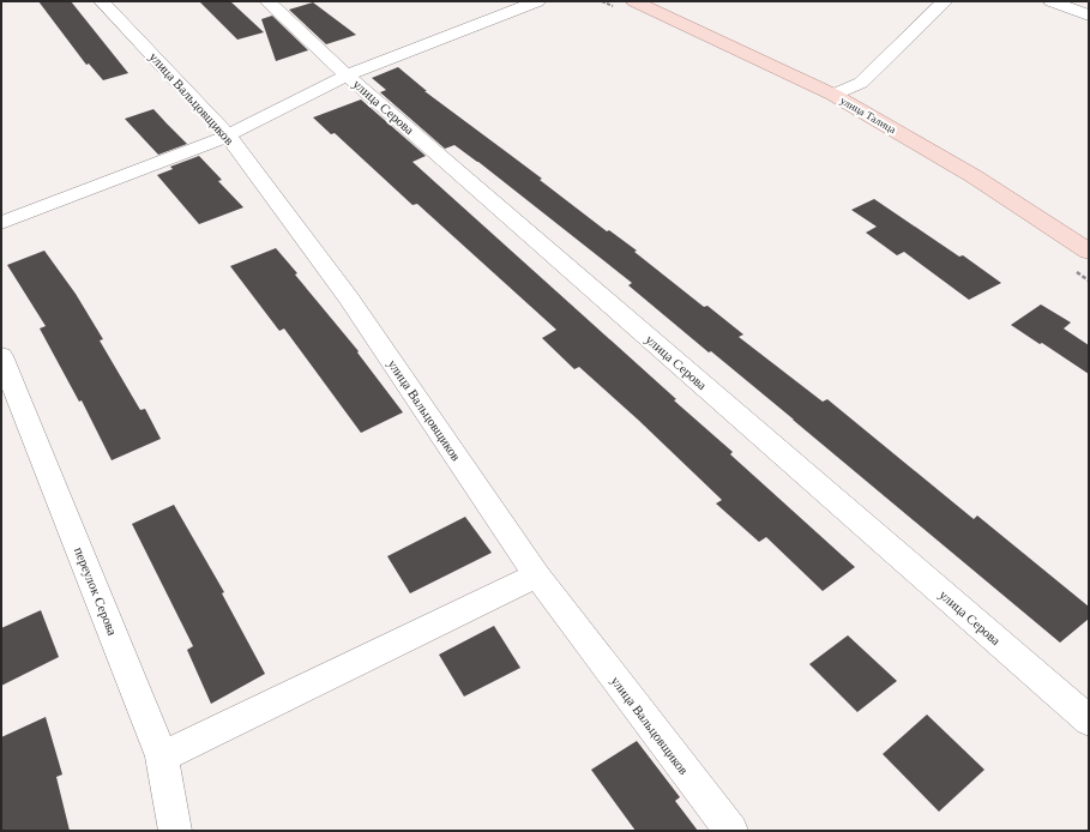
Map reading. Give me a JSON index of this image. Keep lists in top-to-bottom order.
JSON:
{
  "streets": {
    "main road": ["улица Талица"],
    "street": ["улица Вальцовщиков", "улица Серова", "переулок Серова"]
  }
}
